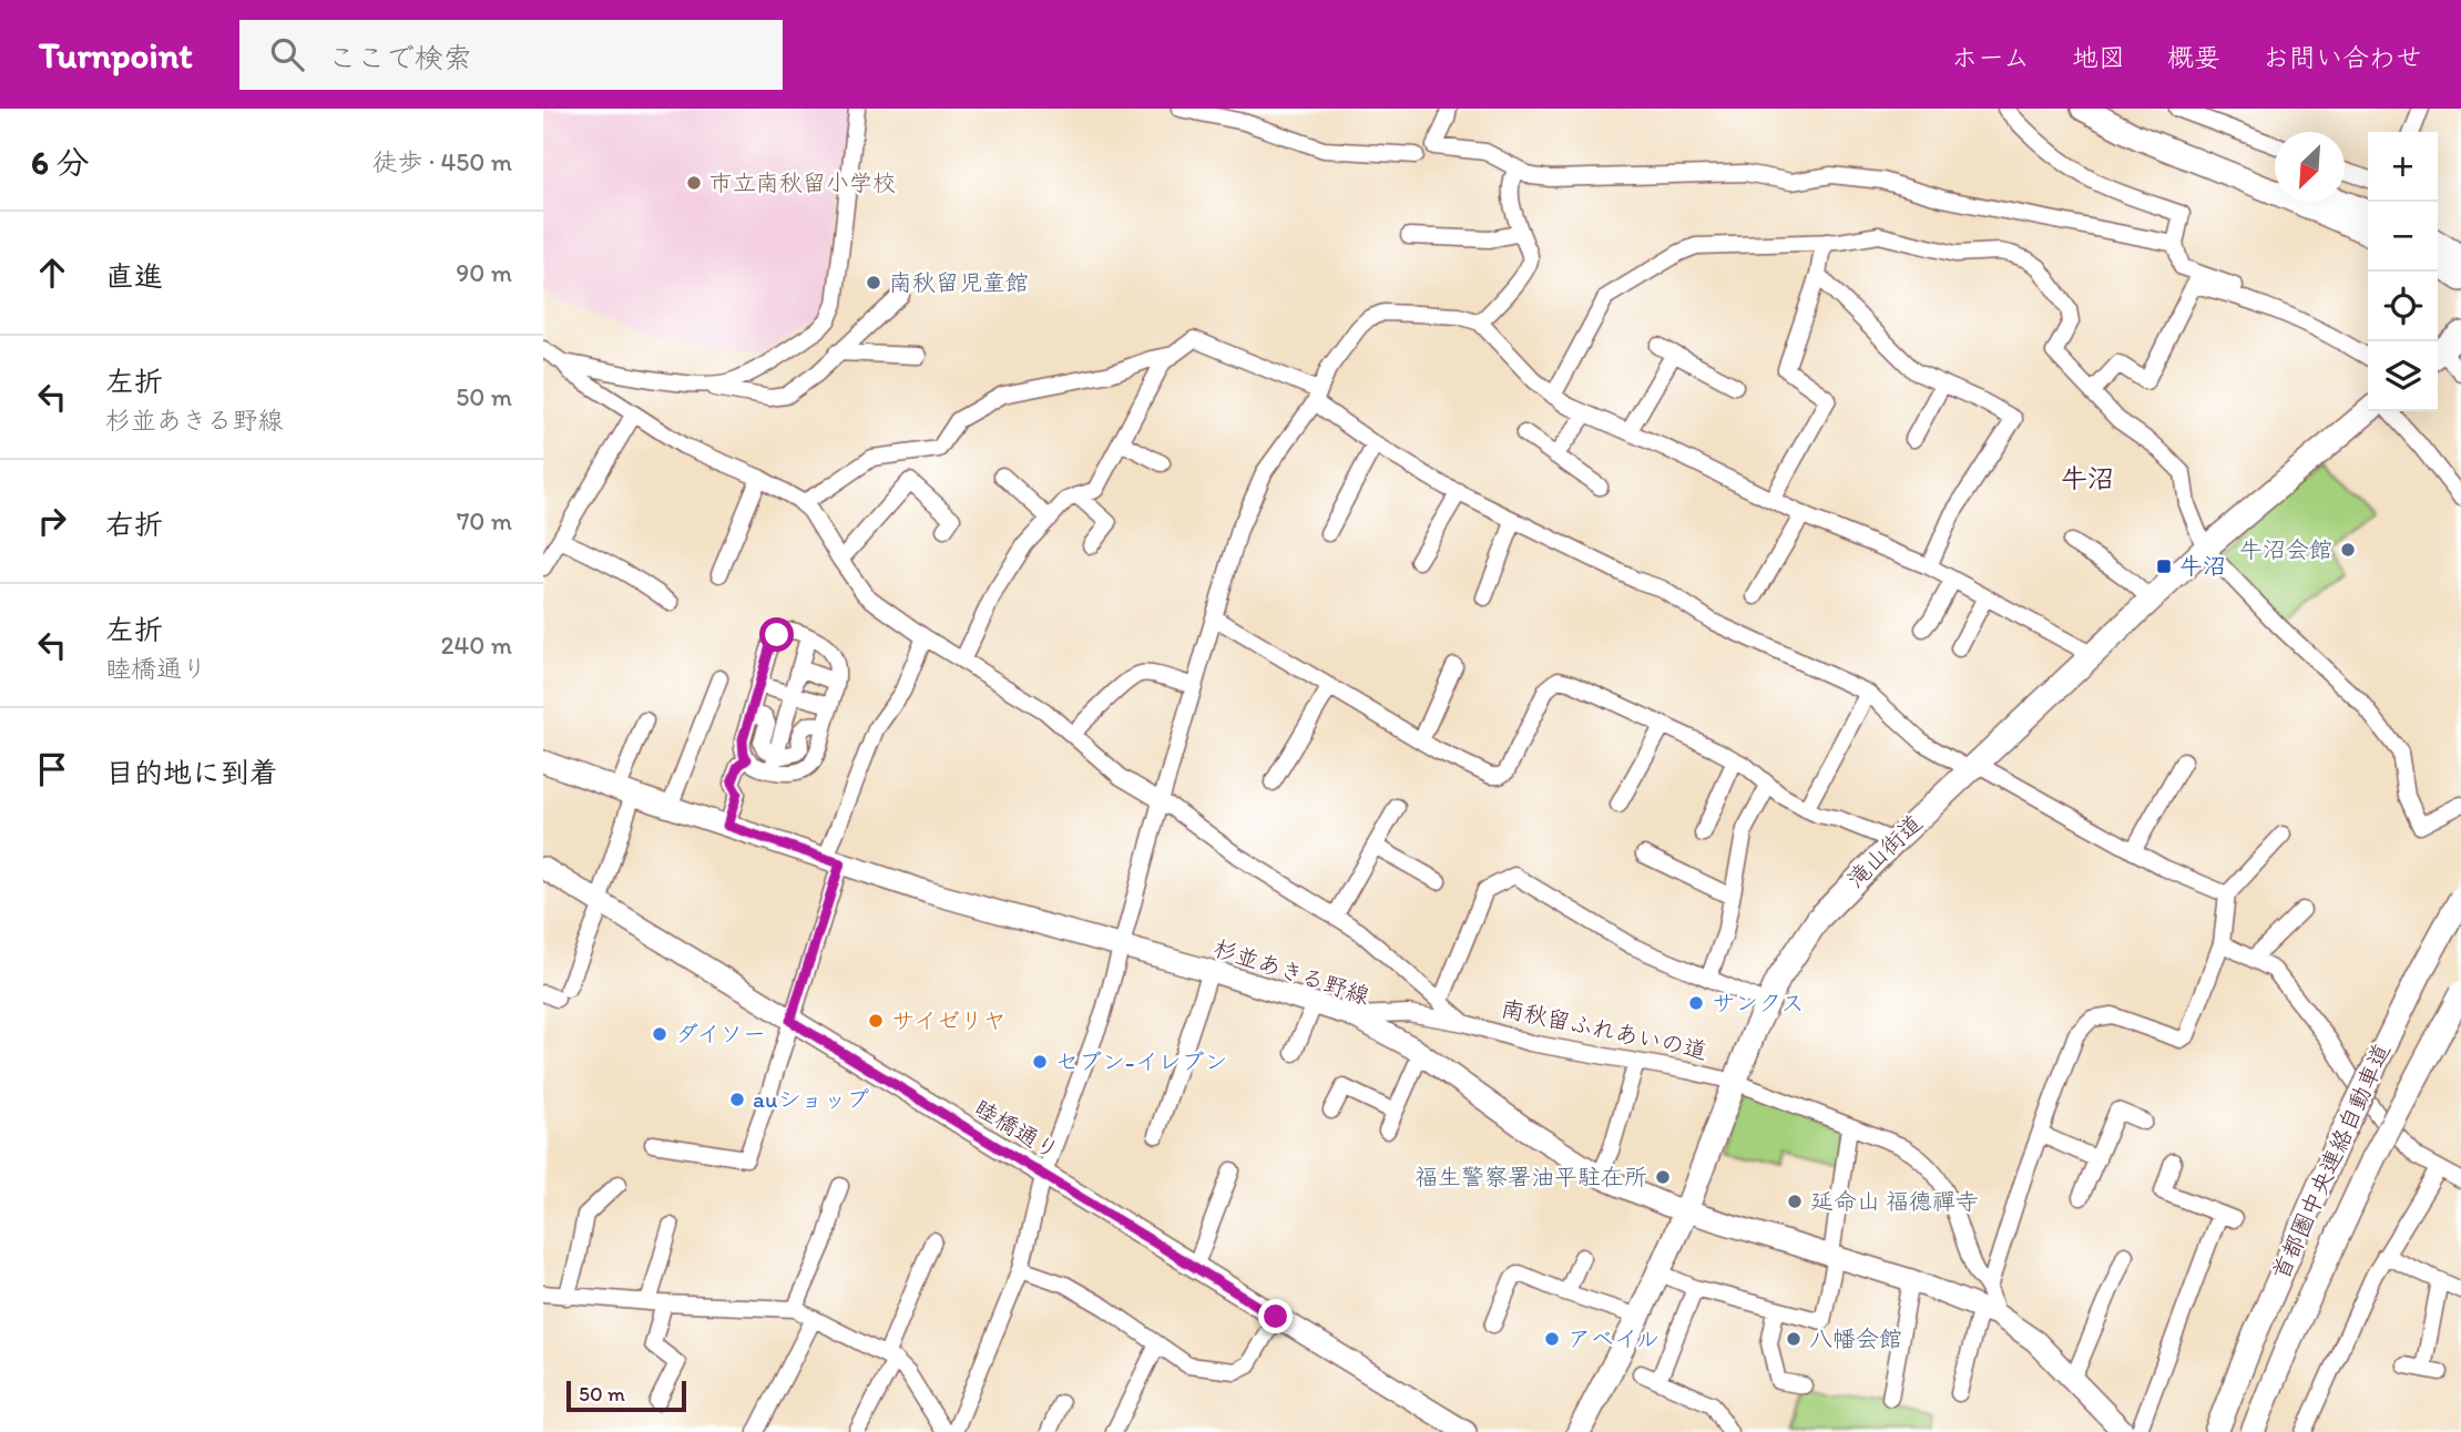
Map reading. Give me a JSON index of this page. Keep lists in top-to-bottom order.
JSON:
{
  "streets": {
    "highway": ["滝山街道", "首都圏中央連絡自動車道"],
    "main road": ["杉並あきる野線", "睦橋通り"],
    "street": ["南秋留ふれあいの道"]
  },
  "crossings": [
    ["滝山街道", "杉並あきる野線"],
    ["滝山街道", "南秋留ふれあいの道"],
    ["杉並あきる野線", "南秋留ふれあいの道"]
  ],
  "districts": ["牛沼"],
  "places": {
    "other": [
      "市立南秋留小学校",
      "南秋留児童館",
      "牛沼会館",
      "サンクス",
      "サイゼリヤ",
      "ダイソー",
      "セブン-イレブン",
      "auショップ",
      "福生警察署油平駐在所",
      "延命山 福德禪寺",
      "アベイル",
      "八幡会館"
    ],
    "transit": ["牛沼"]
  },
  "scale_bar": "50 m",
  "north": "bottom left",
  "page": {
    "header": "Turnpoint",
    "search": "ここで検索",
    "nav": [
      "ホーム",
      "地図",
      "概要",
      "お問い合わせ"
    ],
    "heading": ["6 分", "徒歩 · 450 m"],
    "map_buttons": ["+", "−"],
    "list": [
      ["直進", "90 m"],
      ["左折", "杉並あきる野線", "50 m"],
      ["右折", "70 m"],
      ["左折", "睦橋通り", "240 m"],
      "目的地に到着"
    ],
    "scale": "50 m"
  }
}
